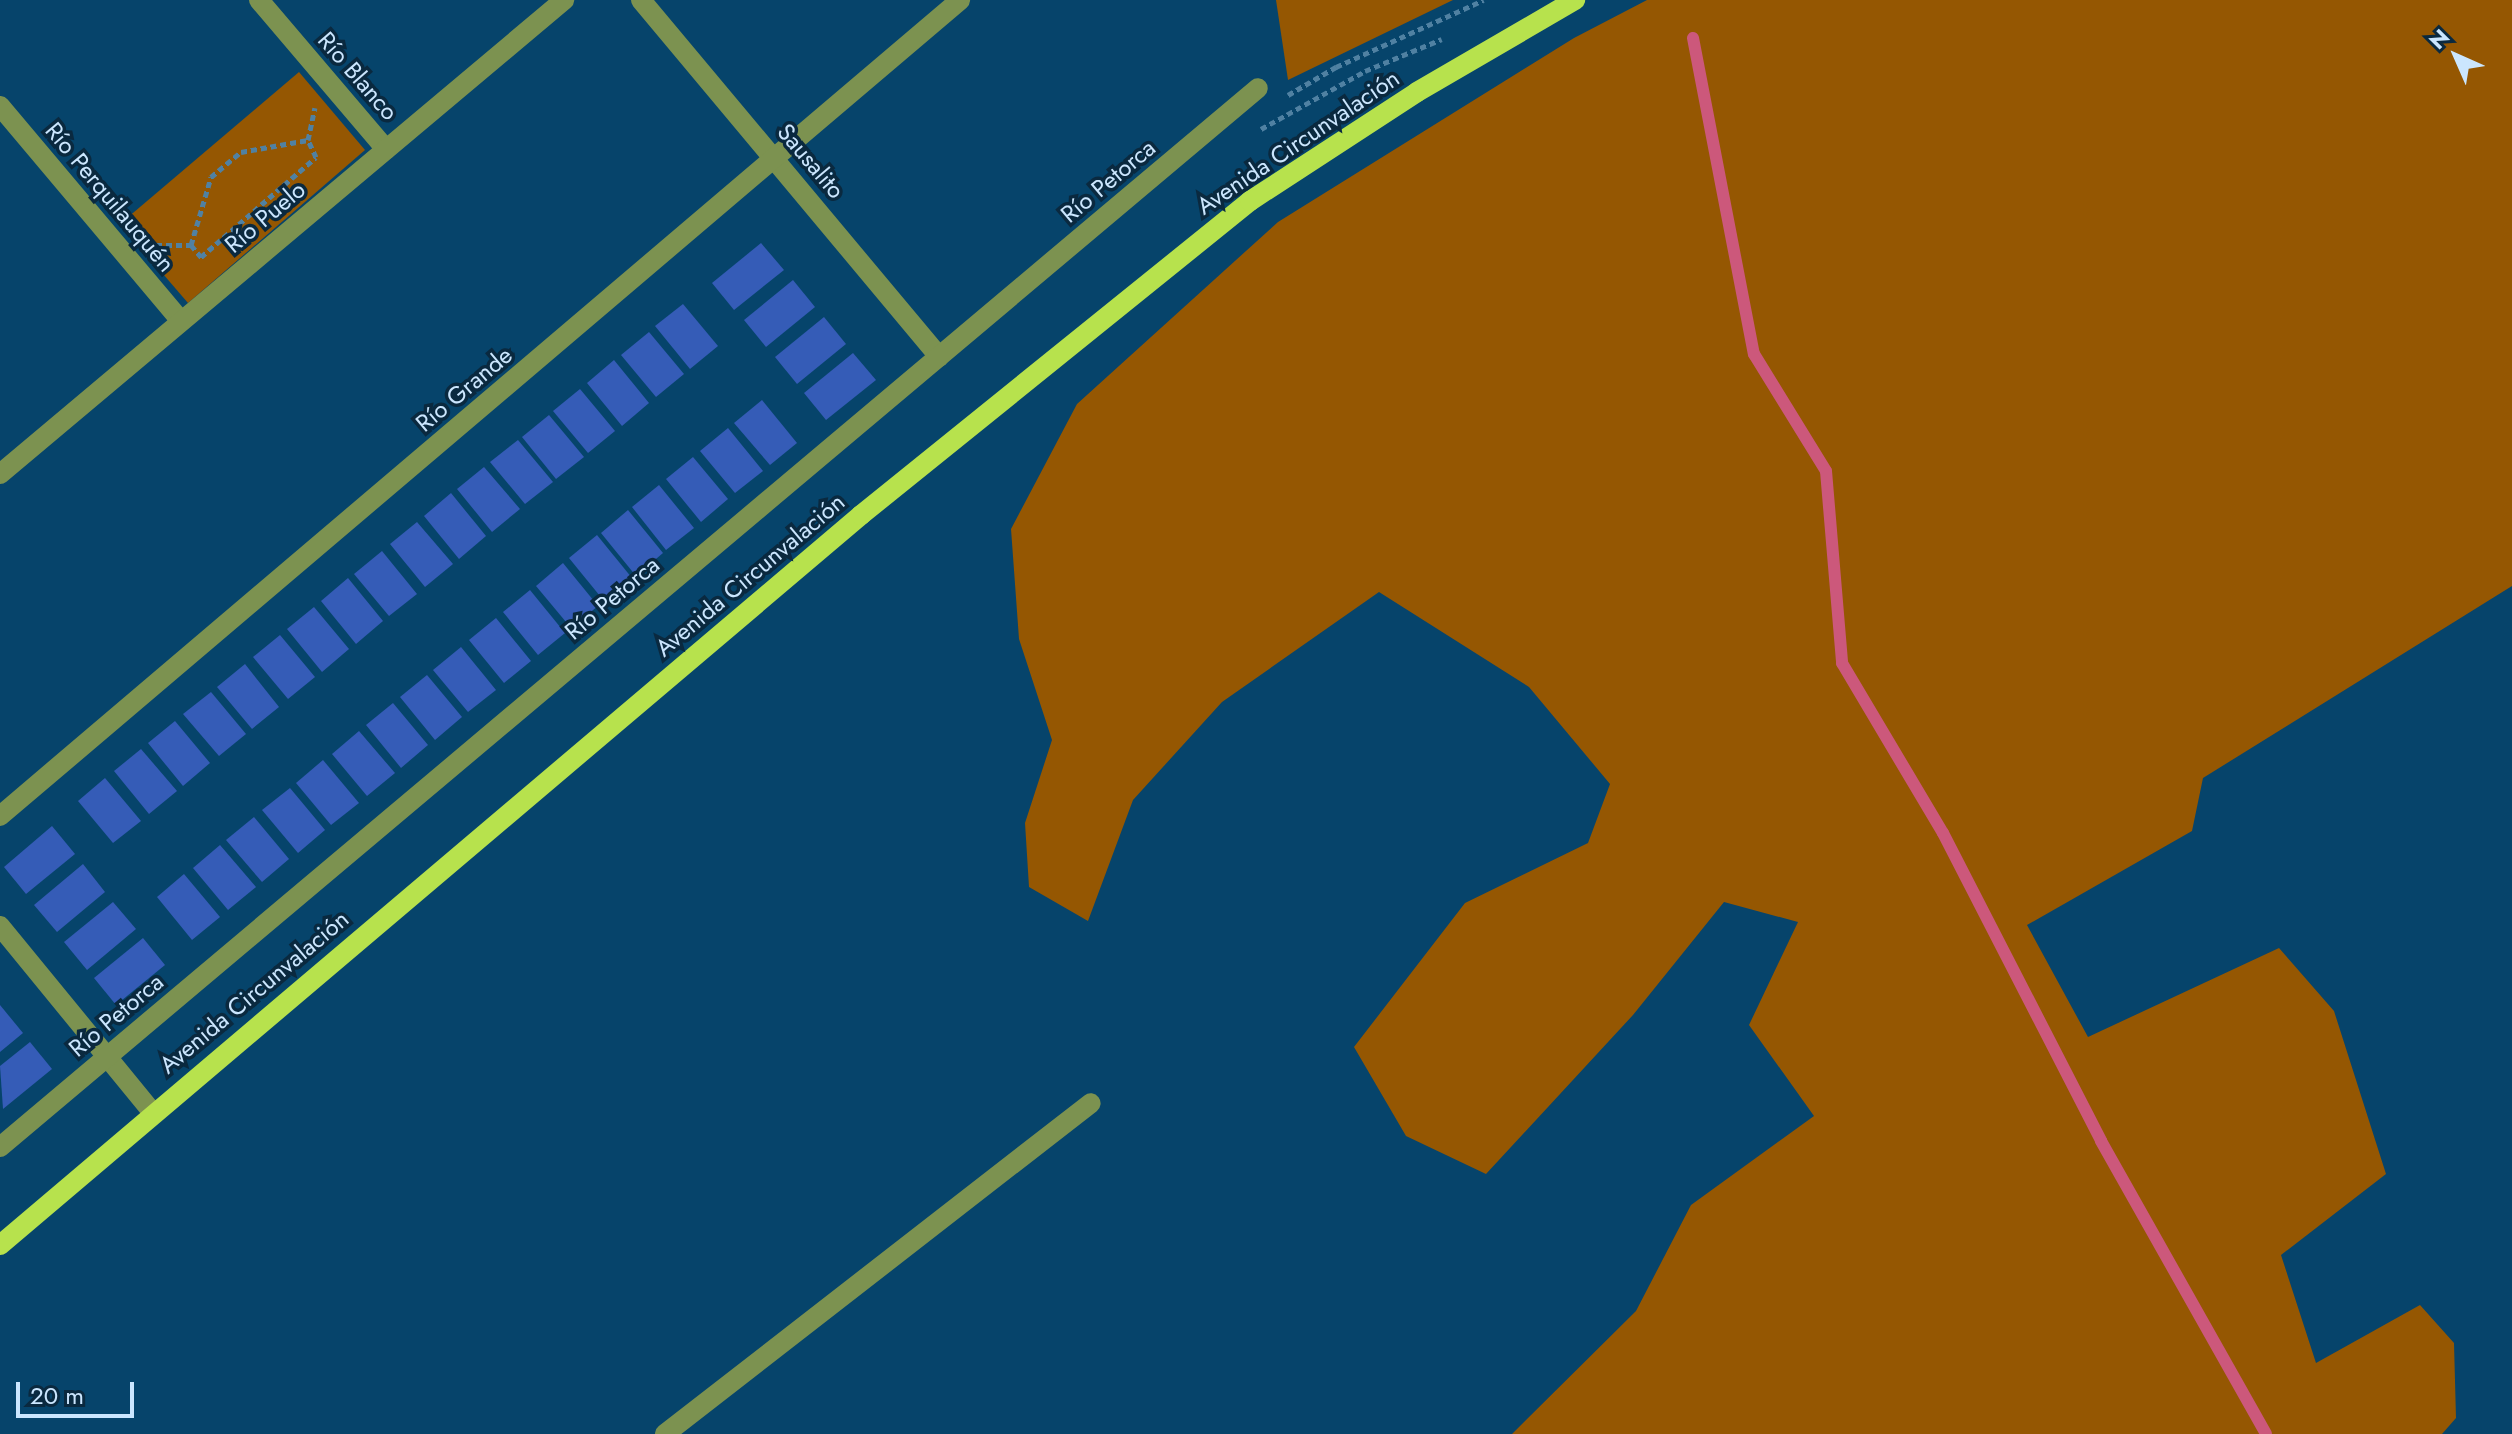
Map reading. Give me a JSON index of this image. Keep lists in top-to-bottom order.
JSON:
{
  "streets": {
    "main road": ["Avenida Circunvalación"],
    "street": [
      "Río Blanco",
      "Sausalito",
      "Río Petorca",
      "Río Perquilauquén",
      "Río Puelo",
      "Río Grande"
    ]
  },
  "crossings": [
    ["Río Blanco", "Río Puelo"],
    ["Sausalito", "Río Petorca"],
    ["Sausalito", "Río Grande"],
    ["Río Perquilauquén", "Río Puelo"]
  ],
  "scale_bar": "20 m",
  "north": "top left"
}
